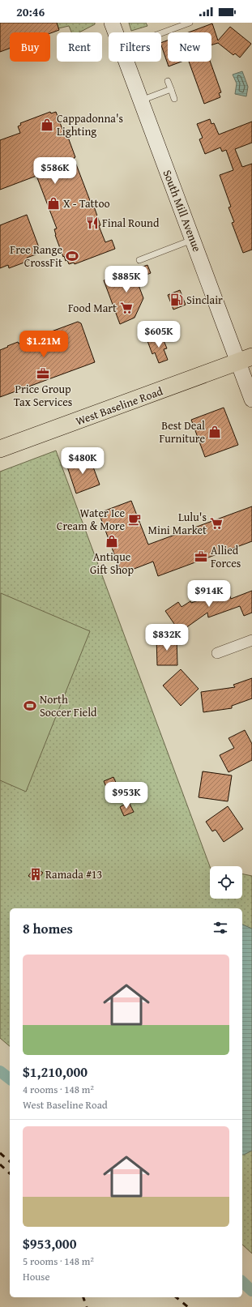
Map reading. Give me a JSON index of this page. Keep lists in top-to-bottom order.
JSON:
{
  "streets": {
    "main road": ["South Mill Avenue", "West Baseline Road"]
  },
  "crossings": [
    ["South Mill Avenue", "West Baseline Road"]
  ],
  "places": {
    "shop": [
      "Cappadonna's Lighting",
      "X - Tattoo",
      "Best Deal Furniture",
      "Antique Gift Shop"
    ],
    "restaurant": ["Final Round"],
    "sports": ["Free Range CrossFit", "North Soccer Field"],
    "fuel station": ["Sinclair"],
    "supermarket": ["Food Mart", "Lulu's Mini Market"],
    "office": ["Price Group Tax Services", "Allied Forces"],
    "cafe": ["Water Ice Cream & More"],
    "building": ["Ramada #13"]
  },
  "page": {
    "status": "20:46",
    "chip": [
      "Buy",
      "Rent",
      "Filters",
      "New"
    ],
    "price": [
      "$586K",
      "$885K",
      "$605K",
      "$1.21M",
      "$480K",
      "$914K",
      "$832K",
      "$953K"
    ],
    "heading": "8 homes",
    "list": [
      {
        "name": "$1,210,000",
        "note": "4 rooms · 148 m² · West Baseline Road"
      },
      {
        "name": "$953,000",
        "note": "5 rooms · 148 m² · House"
      }
    ]
  }
}
